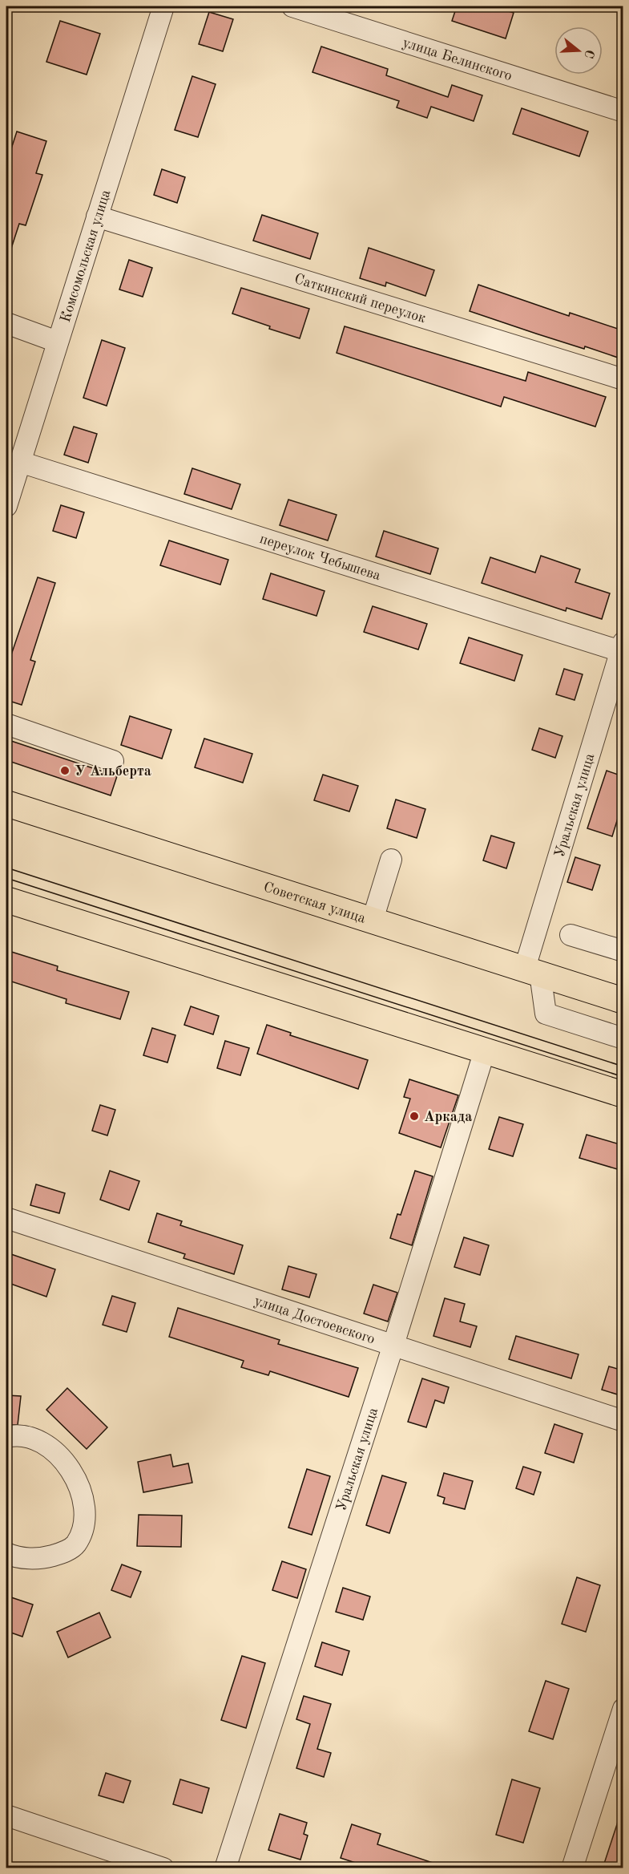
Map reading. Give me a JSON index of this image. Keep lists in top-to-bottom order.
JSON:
{
  "streets": {
    "main road": ["Советская улица"],
    "street": [
      "улица Белинского",
      "Комсомольская улица",
      "Саткинский переулок",
      "переулок Чебышева",
      "Уральская улица",
      "улица Достоевского"
    ]
  },
  "crossings": [
    ["Комсомольская улица", "Саткинский переулок"],
    ["Комсомольская улица", "переулок Чебышева"],
    ["переулок Чебышева", "Уральская улица"],
    ["Уральская улица", "Советская улица"],
    ["Уральская улица", "улица Достоевского"]
  ],
  "places": ["У Альберта", "Аркада"],
  "north": "right"
}
